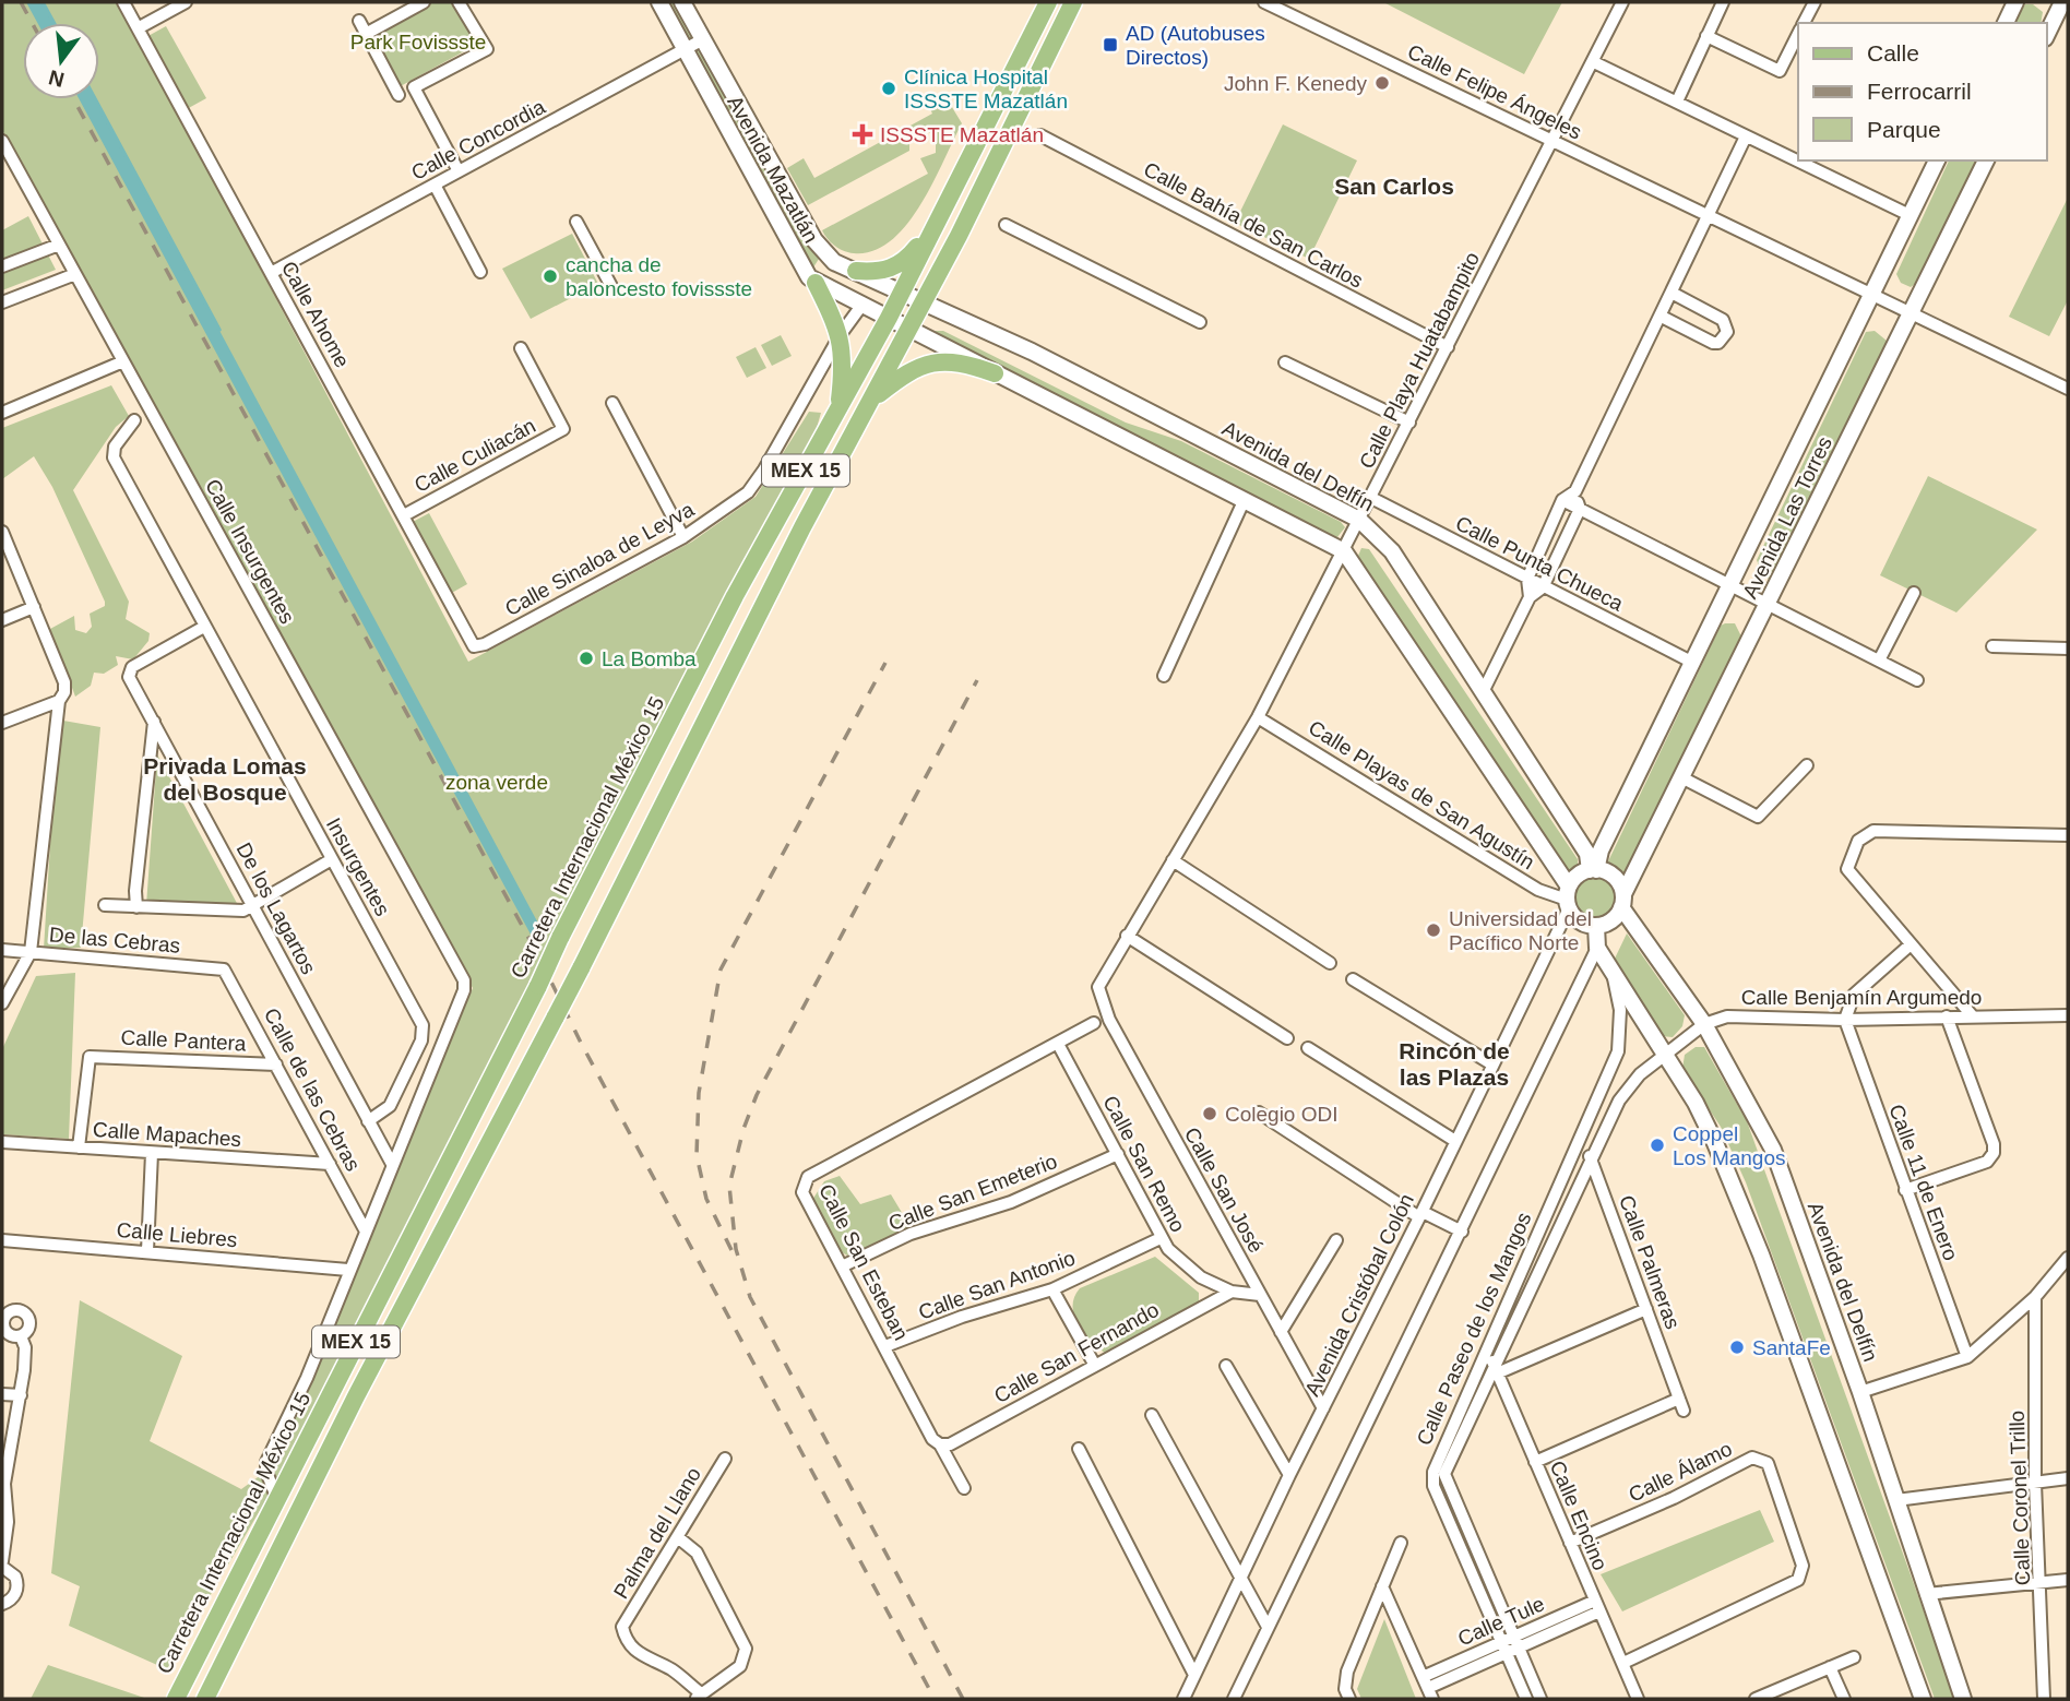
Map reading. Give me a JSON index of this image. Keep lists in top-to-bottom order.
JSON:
{
  "streets": {
    "main road": ["MEX 15", "Carretera Internacional México 15"],
    "street": [
      "Calle Felipe Ángeles",
      "Calle Concordia",
      "Avenida Mazatlán",
      "Calle Bahía de San Carlos",
      "Calle Ahome",
      "Calle Playa Huatabampito",
      "Calle Culiacán",
      "Avenida del Delfín",
      "Avenida Las Torres",
      "Calle Insurgentes",
      "Calle Sinaloa de Leyva",
      "Calle Punta Chueca",
      "Calle Playas de San Agustín",
      "Insurgentes",
      "De los Lagartos",
      "De las Cebras",
      "Calle Benjamín Argumedo",
      "Calle Pantera",
      "Calle de las Cebras",
      "Calle Mapaches",
      "Calle San Remo",
      "Calle 11 de Enero",
      "Calle San José",
      "Calle San Emeterio",
      "Calle Liebres",
      "Calle San Esteban",
      "Calle Palmeras",
      "Calle San Antonio",
      "Avenida Cristóbal Colón",
      "Calle Paseo de los Mangos",
      "Calle San Fernando",
      "Calle Álamo",
      "Calle Coronel Trillo",
      "Calle Encino",
      "Palma del Llano",
      "Calle Tule"
    ]
  },
  "crossings": [
    ["Calle Felipe Ángeles", "Calle Playa Huatabampito"],
    ["Calle Felipe Ángeles", "Avenida Las Torres"],
    ["Calle Concordia", "Avenida Mazatlán"],
    ["Calle Concordia", "Calle Ahome"],
    ["Avenida Mazatlán", "Calle Sinaloa de Leyva"],
    ["Avenida Mazatlán", "Carretera Internacional México 15"],
    ["Calle Bahía de San Carlos", "Calle Playa Huatabampito"],
    ["Calle Ahome", "Calle Culiacán"],
    ["Calle Ahome", "Calle Sinaloa de Leyva"],
    ["Calle Playa Huatabampito", "Avenida del Delfín"],
    ["Calle Playa Huatabampito", "Calle Punta Chueca"],
    ["Calle Playa Huatabampito", "Calle Playas de San Agustín"],
    ["Calle Playa Huatabampito", "Calle San José"],
    ["Avenida del Delfín", "MEX 15"],
    ["Avenida del Delfín", "Avenida Las Torres"],
    ["Avenida del Delfín", "Calle Playas de San Agustín"],
    ["Avenida del Delfín", "Calle Benjamín Argumedo"],
    ["Avenida del Delfín", "Avenida Cristóbal Colón"],
    ["Avenida Las Torres", "Calle Punta Chueca"],
    ["Avenida Las Torres", "Calle Playas de San Agustín"],
    ["Avenida Las Torres", "Avenida Cristóbal Colón"],
    ["Calle Insurgentes", "De los Lagartos"],
    ["Calle Playas de San Agustín", "Avenida Cristóbal Colón"],
    ["Insurgentes", "De los Lagartos"],
    ["De las Cebras", "Calle de las Cebras"],
    ["Calle Benjamín Argumedo", "Calle 11 de Enero"],
    ["Calle Benjamín Argumedo", "Calle Paseo de los Mangos"],
    ["Calle Pantera", "Calle de las Cebras"],
    ["Calle Pantera", "Calle Mapaches"],
    ["Calle de las Cebras", "Calle Mapaches"],
    ["Calle San Remo", "Calle San José"],
    ["Calle San Remo", "Calle San Emeterio"],
    ["Calle San Remo", "Calle San Esteban"],
    ["Calle San Remo", "Calle San Antonio"],
    ["Calle San Remo", "Calle San Fernando"],
    ["Calle San José", "Avenida Cristóbal Colón"],
    ["Calle San Emeterio", "Calle San Esteban"],
    ["Calle San Esteban", "Calle San Antonio"],
    ["Calle San Esteban", "Calle San Fernando"],
    ["Calle Palmeras", "Calle Paseo de los Mangos"],
    ["Calle Palmeras", "Calle Encino"],
    ["Calle Paseo de los Mangos", "Calle Encino"],
    ["Calle Paseo de los Mangos", "Calle Tule"],
    ["Calle Álamo", "Calle Encino"],
    ["Calle Encino", "Calle Tule"]
  ],
  "districts": ["San Carlos", "Privada Lomas del Bosque", "Rincón de las Plazas"],
  "parks": ["Park Fovissste", "zona verde"],
  "places": {
    "transit": ["AD (Autobuses Directos)"],
    "other": [
      "John F. Kenedy",
      "Clínica Hospital ISSSTE Mazatlán",
      "cancha de baloncesto fovissste",
      "La Bomba",
      "Universidad del Pacífico Norte",
      "Colegio ODI",
      "Coppel Los Mangos",
      "SantaFe"
    ],
    "health": ["ISSSTE Mazatlán"]
  },
  "legend": ["Calle", "Ferrocarril", "Parque"],
  "north": "bottom"
}
